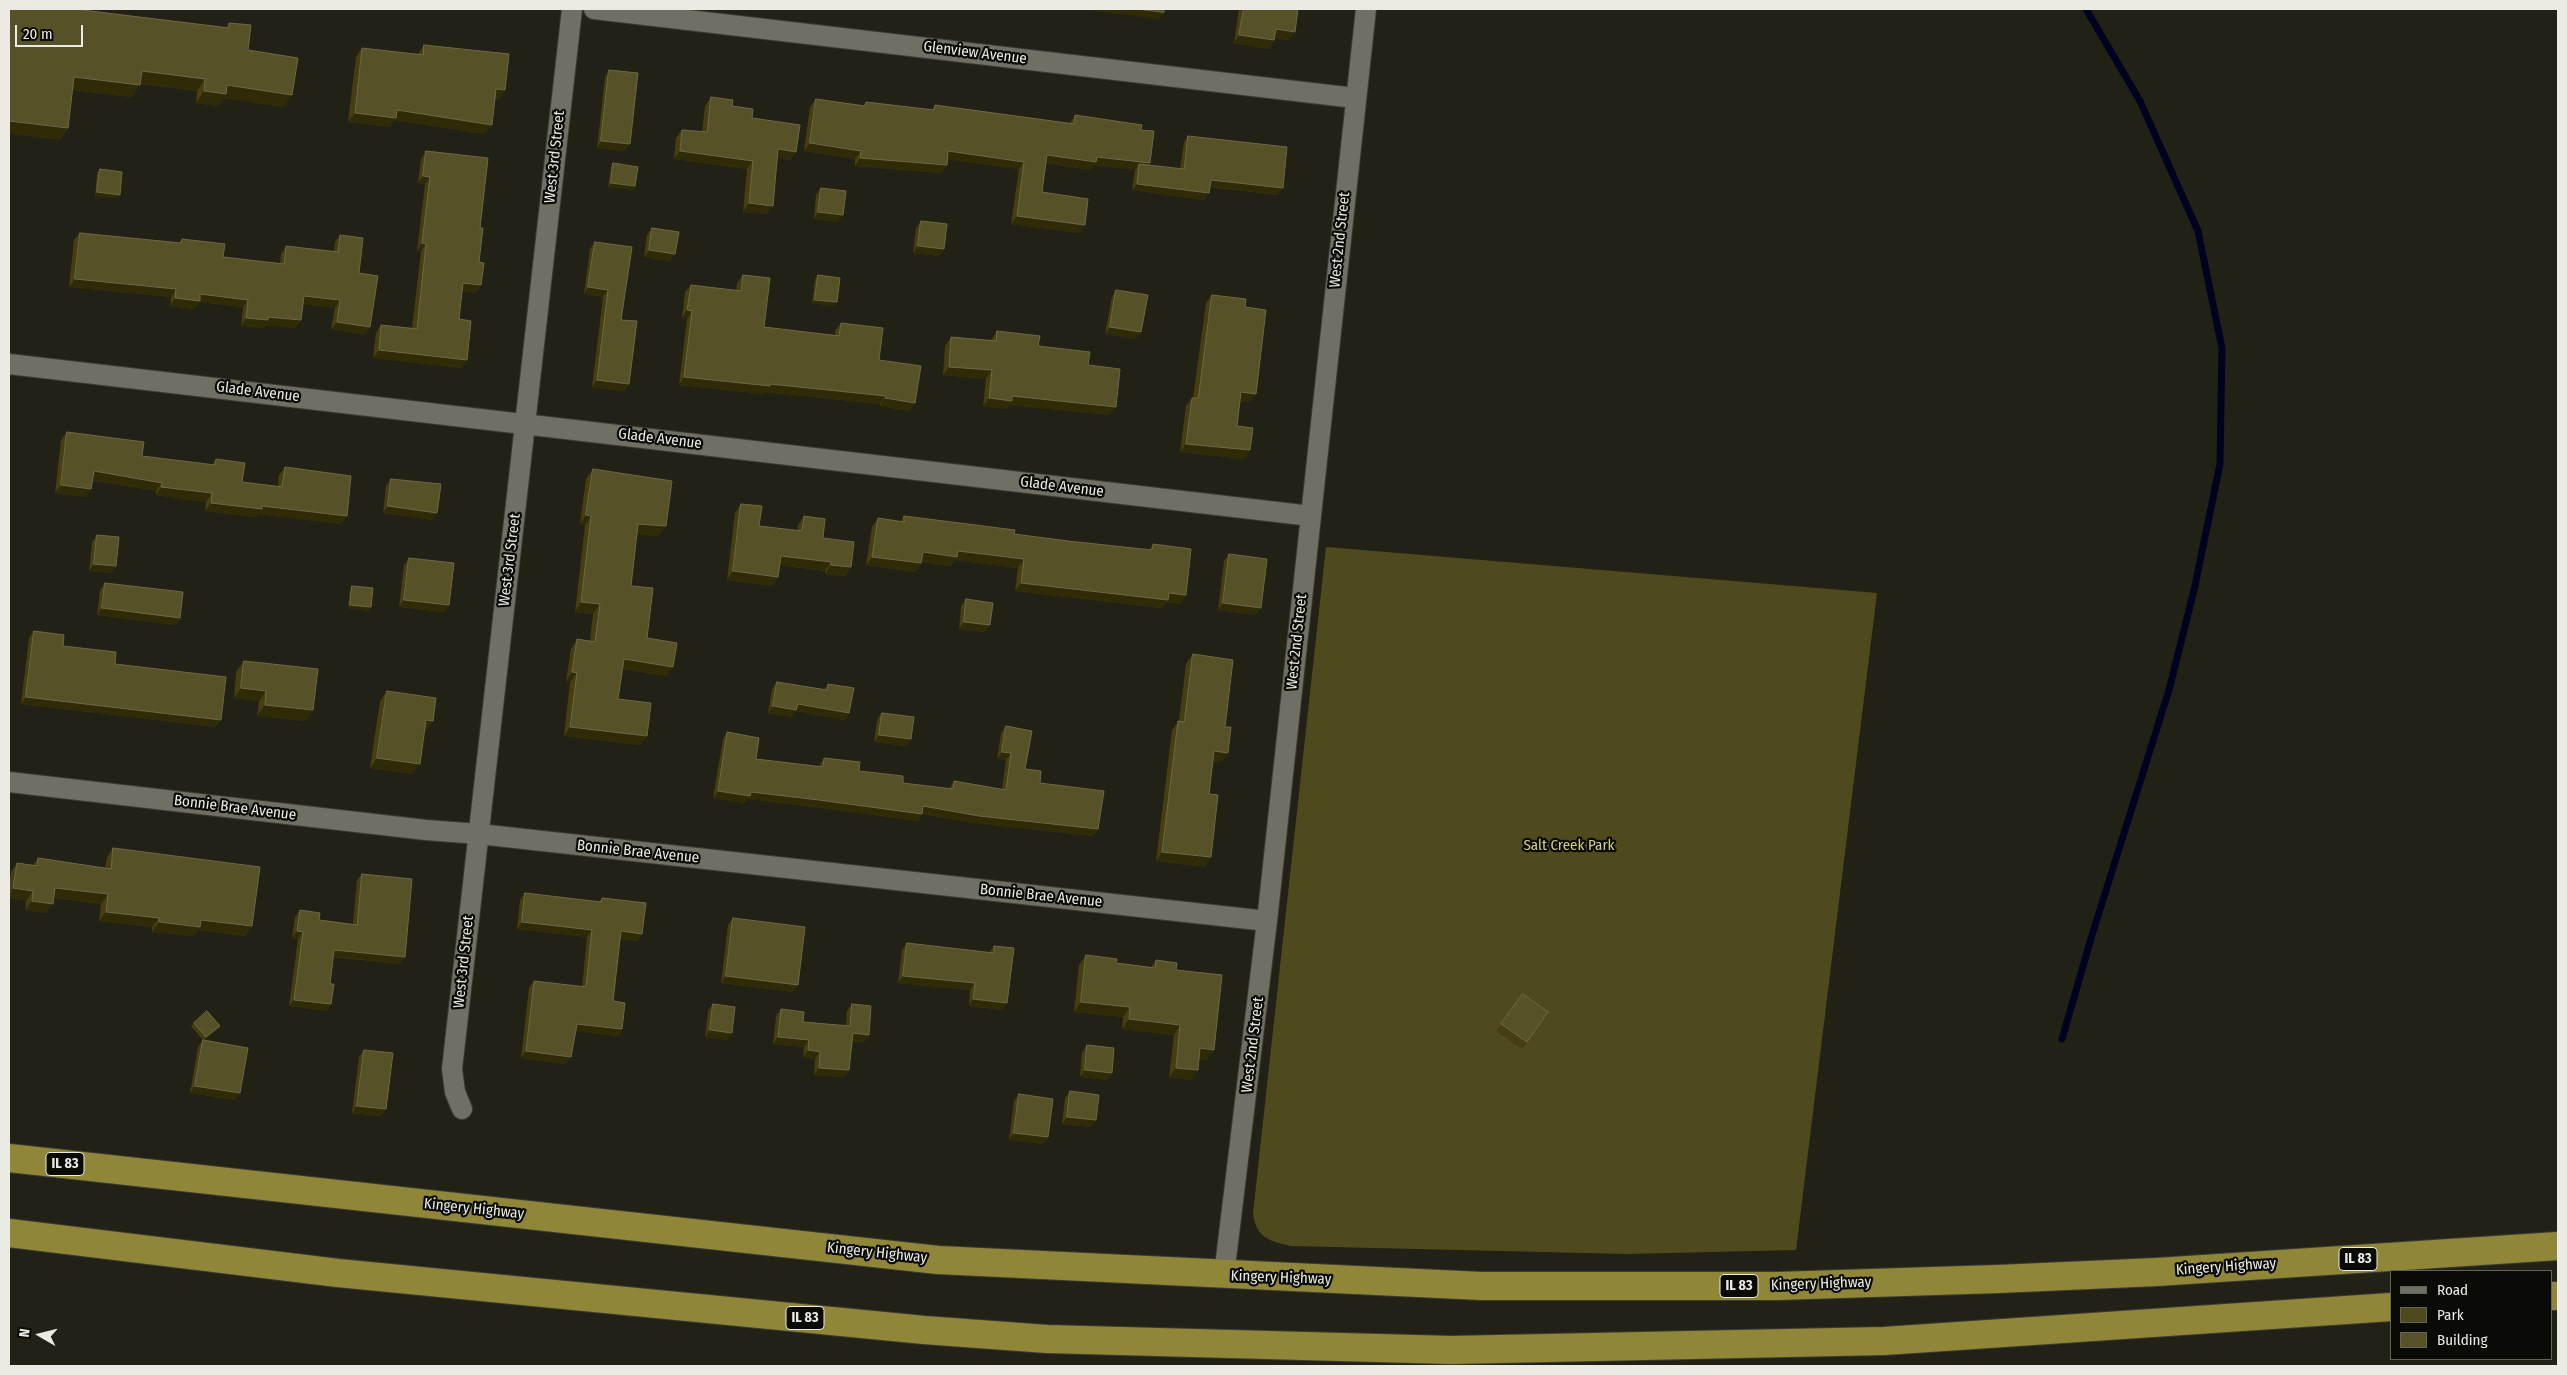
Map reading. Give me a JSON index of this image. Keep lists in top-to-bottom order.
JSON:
{
  "streets": {
    "highway": ["IL 83", "Kingery Highway"],
    "street": [
      "Glenview Avenue",
      "West 3rd Street",
      "West 2nd Street",
      "Glade Avenue",
      "Bonnie Brae Avenue"
    ]
  },
  "crossings": [
    ["Glenview Avenue", "West 2nd Street"],
    ["West 3rd Street", "Glade Avenue"],
    ["West 3rd Street", "Bonnie Brae Avenue"],
    ["West 2nd Street", "Glade Avenue"],
    ["West 2nd Street", "Bonnie Brae Avenue"],
    ["West 2nd Street", "Kingery Highway"]
  ],
  "parks": ["Salt Creek Park"],
  "legend": ["Road", "Park", "Building"],
  "scale_bar": "20 m",
  "north": "left"
}
